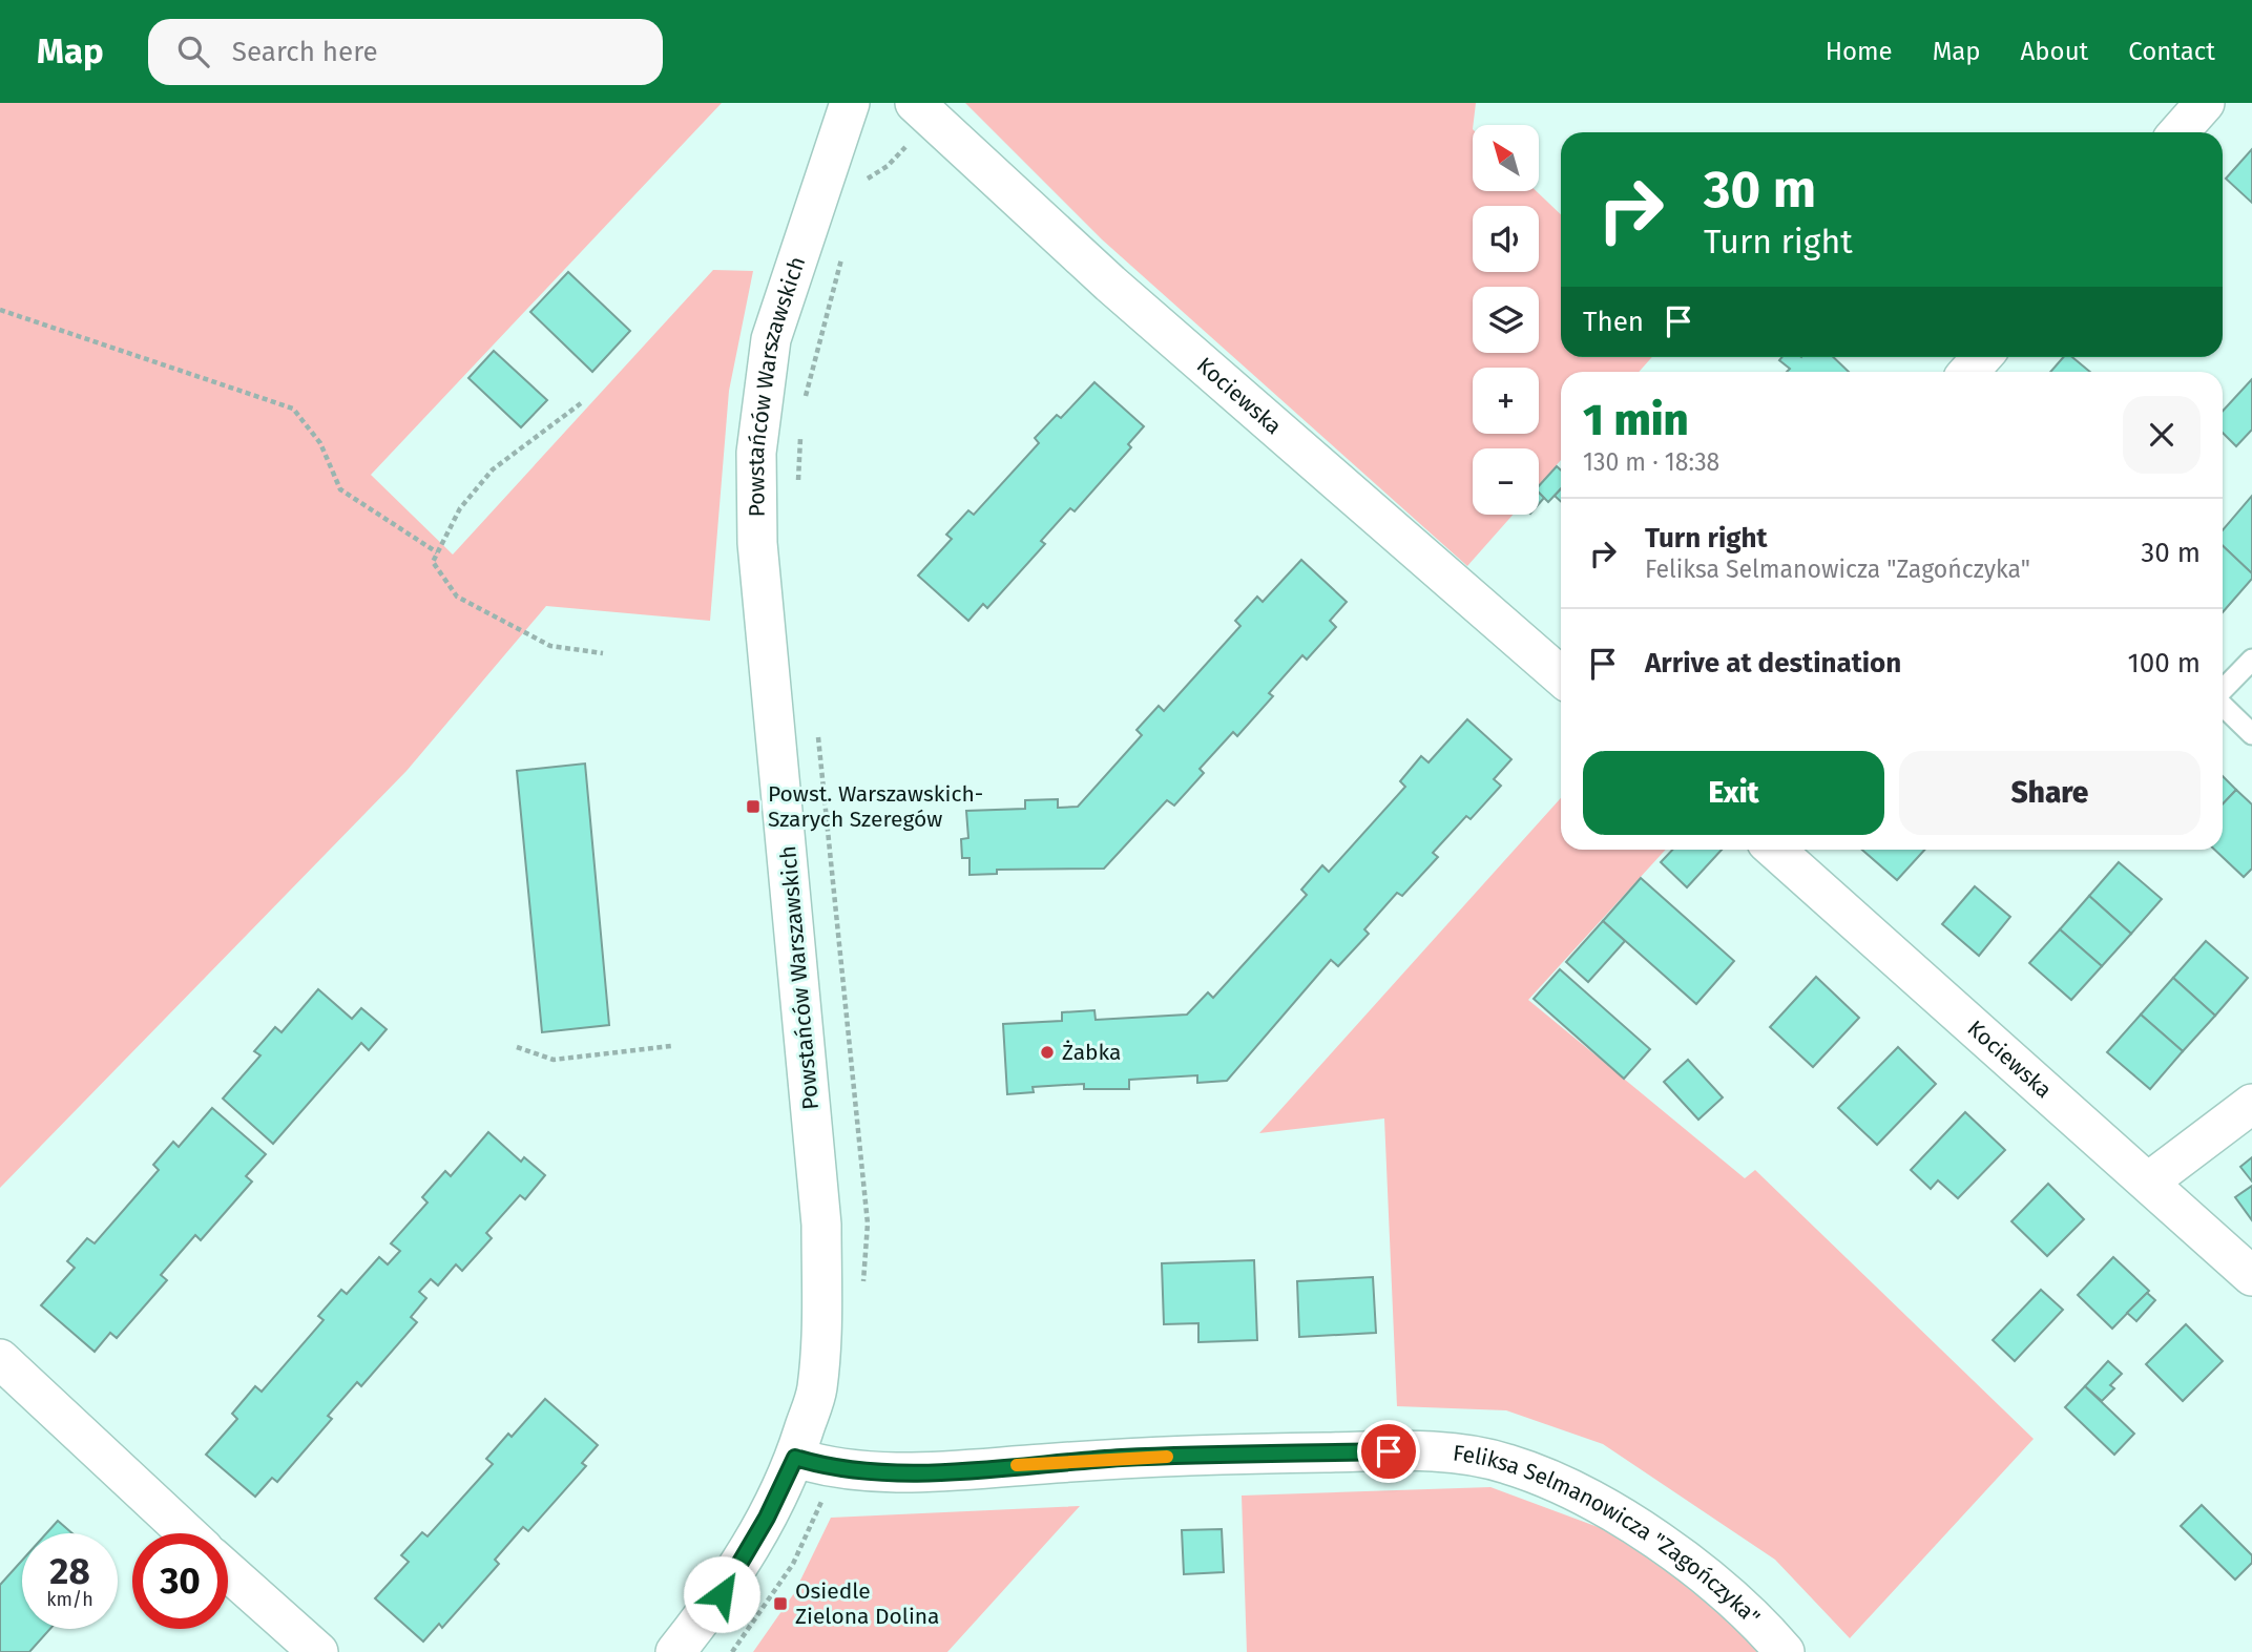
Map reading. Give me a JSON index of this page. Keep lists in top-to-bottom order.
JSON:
{
  "streets": {
    "street": ["Powstańców Warszawskich", "Kociewska", "Feliksa Selmanowicza \"Zagończyka\""]
  },
  "crossings": [
    ["Powstańców Warszawskich", "Feliksa Selmanowicza \"Zagończyka\""]
  ],
  "places": {
    "transit": ["Powst. Warszawskich- Szarych Szeregów", "Osiedle Zielona Dolina"],
    "other": ["Żabka"]
  },
  "north": "top left",
  "page": {
    "header": "Map",
    "search": "Search here",
    "nav": [
      "Home",
      "Map",
      "About",
      "Contact"
    ],
    "map_buttons": ["+", "−"],
    "turn": ["30 m", "Turn right"],
    "then": "Then",
    "heading": ["1 min", "130 m · 18:38"],
    "list": [
      {
        "name": "Turn right",
        "note": "Feliksa Selmanowicza \"Zagończyka\"",
        "value": "30 m"
      },
      {
        "name": "Arrive at destination",
        "value": "100 m"
      }
    ],
    "buttons": ["Exit", "Share"],
    "speed": "28 km/h",
    "limit": "30"
  }
}
